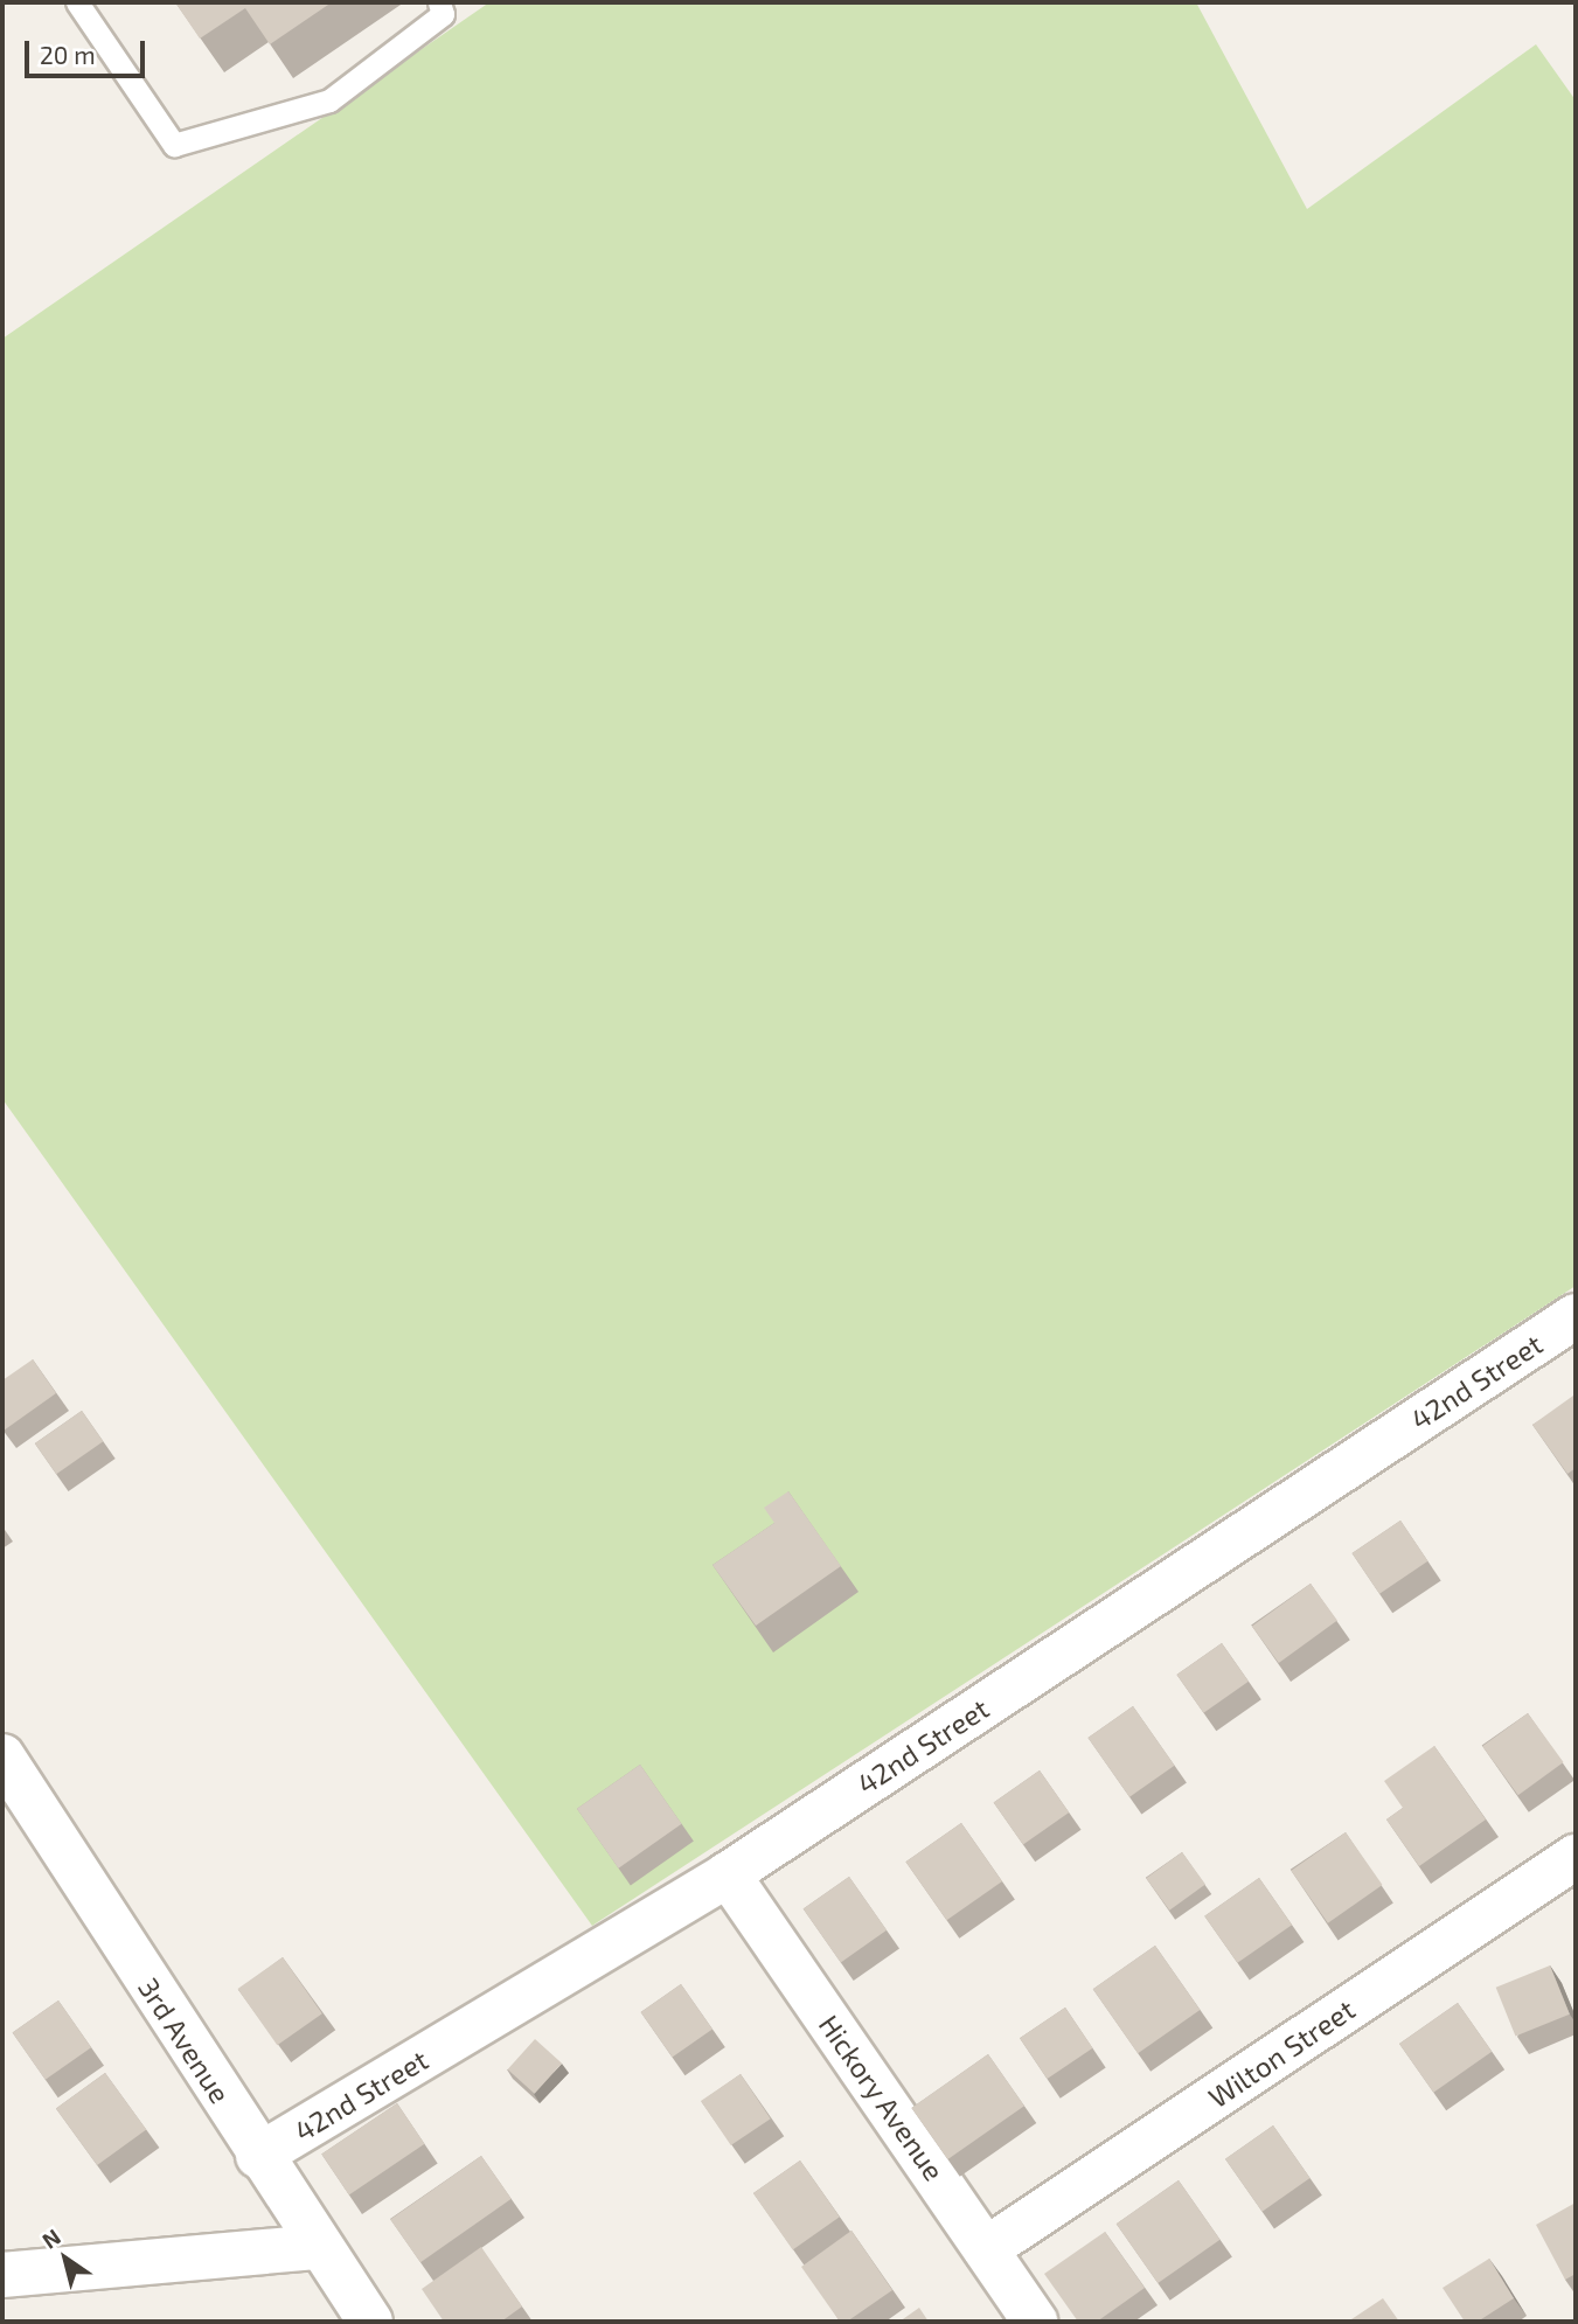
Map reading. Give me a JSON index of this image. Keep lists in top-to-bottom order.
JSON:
{
  "streets": {
    "street": [
      "42nd Street",
      "3rd Avenue",
      "Wilton Street",
      "Hickory Avenue"
    ]
  },
  "crossings": [
    ["42nd Street", "3rd Avenue"],
    ["42nd Street", "Hickory Avenue"],
    ["Wilton Street", "Hickory Avenue"]
  ],
  "scale_bar": "20 m",
  "north": "top left"
}
